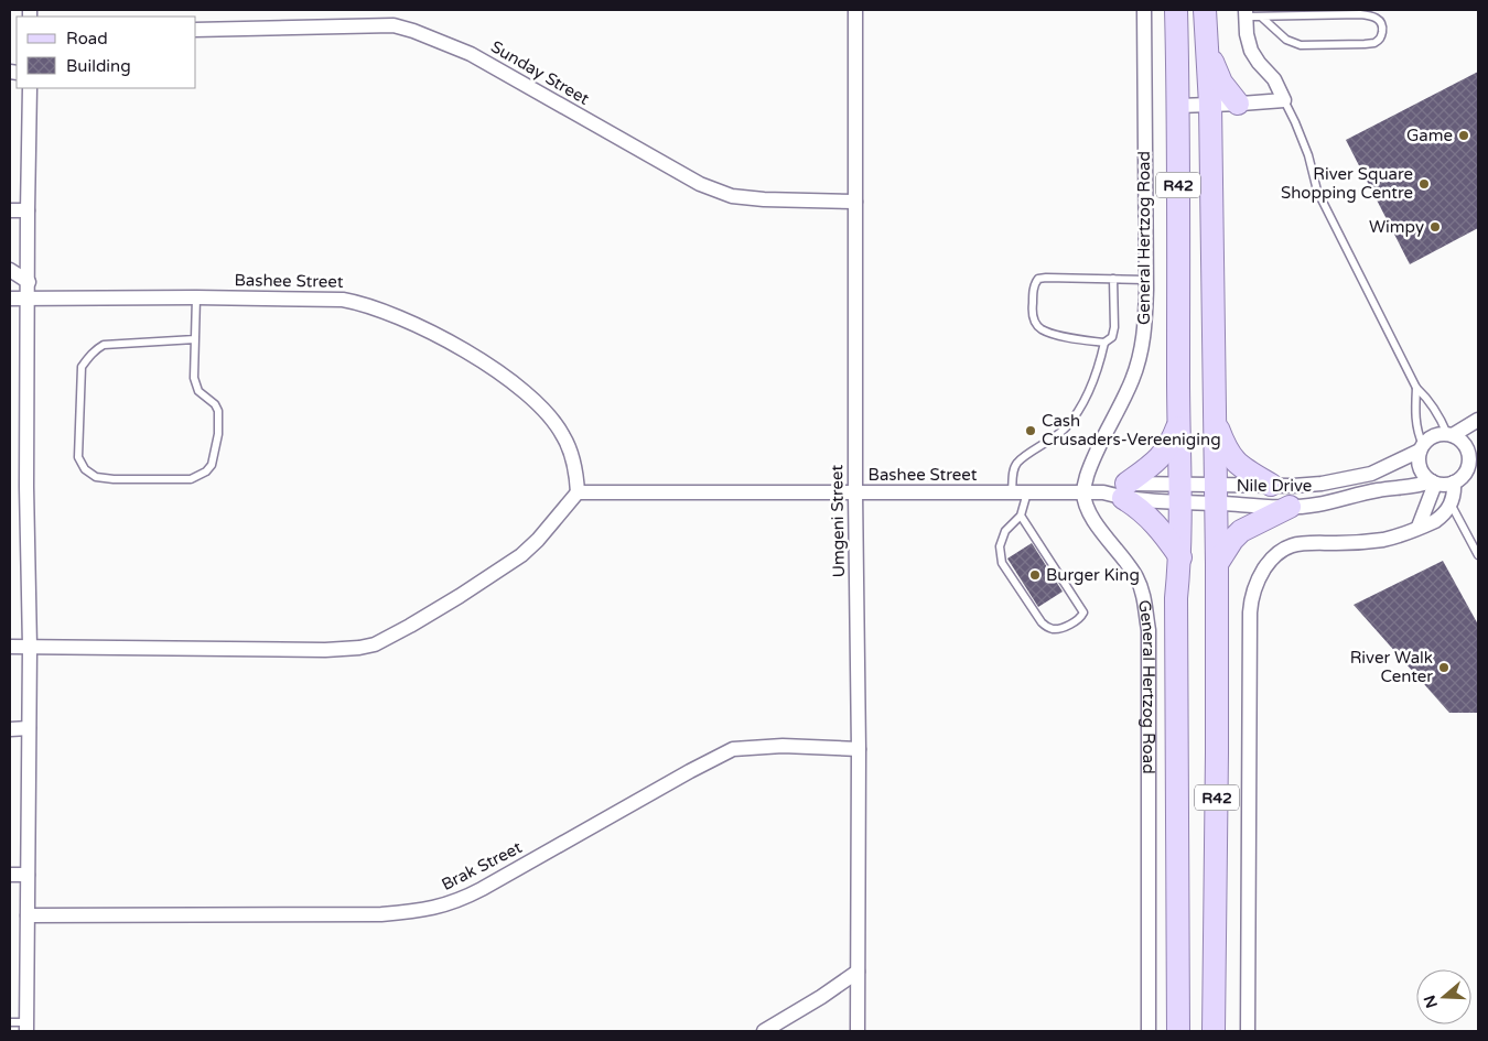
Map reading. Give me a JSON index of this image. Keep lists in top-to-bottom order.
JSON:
{
  "streets": {
    "main road": ["R42", "General Hertzog Road"],
    "street": [
      "Sunday Street",
      "Bashee Street",
      "Nile Drive",
      "Umgeni Street",
      "Brak Street"
    ]
  },
  "crossings": [
    ["Sunday Street", "Umgeni Street"],
    ["R42", "Nile Drive"],
    ["General Hertzog Road", "Bashee Street"],
    ["General Hertzog Road", "Nile Drive"],
    ["Bashee Street", "Nile Drive"],
    ["Bashee Street", "Umgeni Street"],
    ["Umgeni Street", "Brak Street"]
  ],
  "places": [
    "Game",
    "River Square Shopping Centre",
    "Wimpy",
    "Cash Crusaders-Vereeniging",
    "Burger King",
    "River Walk Center"
  ],
  "legend": ["Road", "Building"],
  "north": "left"
}
